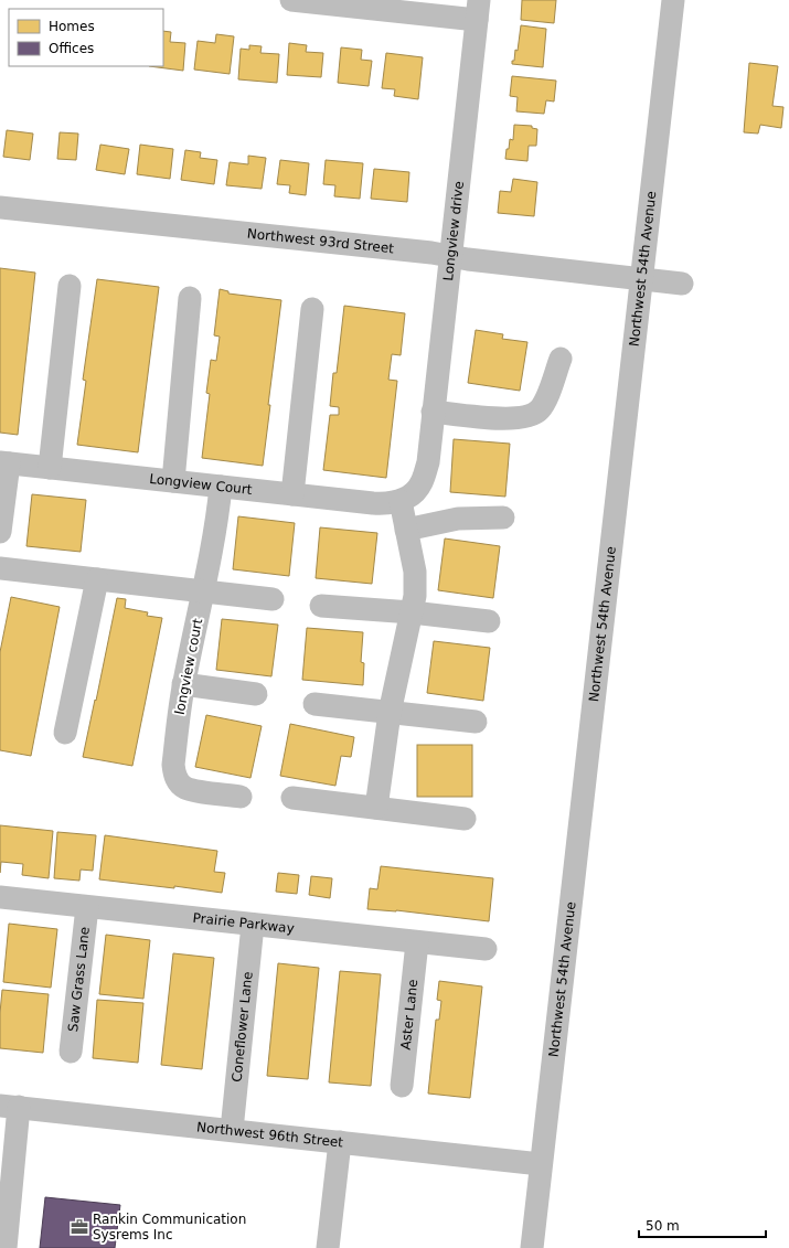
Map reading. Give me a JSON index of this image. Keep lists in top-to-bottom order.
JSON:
{
  "streets": {
    "street": [
      "Longview drive",
      "Northwest 93rd Street",
      "Northwest 54th Avenue",
      "Longview Court",
      "longview court",
      "Prairie Parkway",
      "Saw Grass Lane",
      "Aster Lane",
      "Coneflower Lane",
      "Northwest 96th Street"
    ]
  },
  "crossings": [
    ["Longview drive", "Northwest 93rd Street"],
    ["Longview drive", "Longview Court"],
    ["Northwest 93rd Street", "Northwest 54th Avenue"],
    ["Northwest 54th Avenue", "Northwest 96th Street"],
    ["Longview Court", "longview court"],
    ["Prairie Parkway", "Saw Grass Lane"],
    ["Prairie Parkway", "Aster Lane"],
    ["Prairie Parkway", "Coneflower Lane"],
    ["Coneflower Lane", "Northwest 96th Street"]
  ],
  "places": {
    "office": ["Rankin Communication Sysrems Inc"]
  },
  "legend": ["Homes", "Offices"],
  "scale_bar": "50 m"
}
